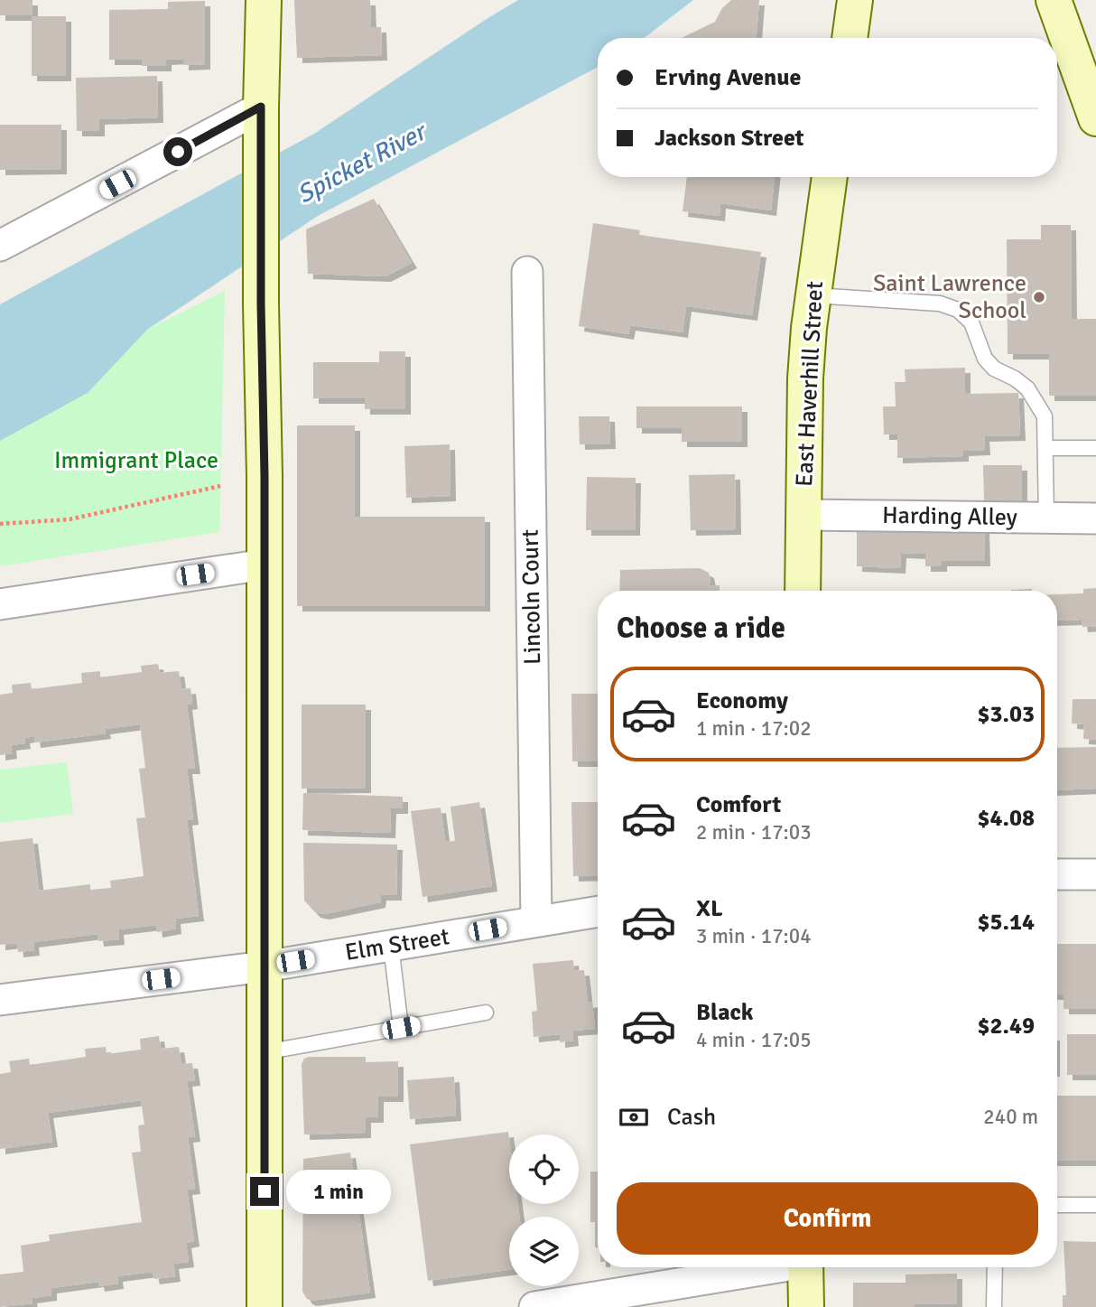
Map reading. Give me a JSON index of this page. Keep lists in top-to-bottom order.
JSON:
{
  "streets": {
    "main road": ["East Haverhill Street"],
    "street": ["Harding Alley", "Lincoln Court", "Elm Street"]
  },
  "crossings": [
    ["East Haverhill Street", "Harding Alley"],
    ["Lincoln Court", "Elm Street"]
  ],
  "water": ["Spicket River"],
  "parks": ["Immigrant Place"],
  "places": ["Saint Lawrence School"],
  "page": {
    "banner": ["Erving Avenue", "Jackson Street"],
    "heading": "Choose a ride",
    "list": [
      {
        "name": "Economy",
        "note": "1 min · 17:02",
        "value": "$3.03"
      },
      {
        "name": "Comfort",
        "note": "2 min · 17:03",
        "value": "$4.08"
      },
      {
        "name": "XL",
        "note": "3 min · 17:04",
        "value": "$5.14"
      },
      {
        "name": "Black",
        "note": "4 min · 17:05",
        "value": "$2.49"
      }
    ],
    "pay": ["Cash", "240 m"],
    "bubble": "1 min",
    "buttons": "Confirm"
  }
}
